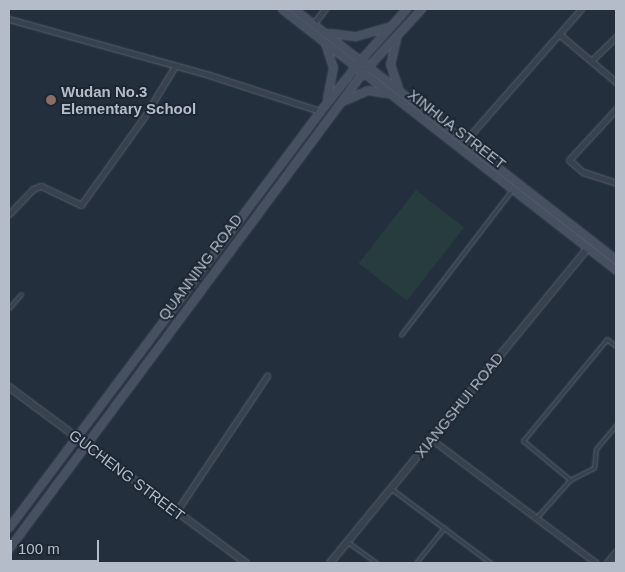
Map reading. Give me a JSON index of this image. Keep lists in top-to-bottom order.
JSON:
{
  "streets": {
    "main road": ["XINHUA STREET", "QUANNING ROAD"],
    "street": ["XIANGSHUI ROAD", "GUCHENG STREET"]
  },
  "crossings": [
    ["XINHUA STREET", "QUANNING ROAD"],
    ["XINHUA STREET", "XIANGSHUI ROAD"],
    ["QUANNING ROAD", "GUCHENG STREET"]
  ],
  "places": ["Wudan No.3 Elementary School"],
  "scale_bar": "100 m"
}
